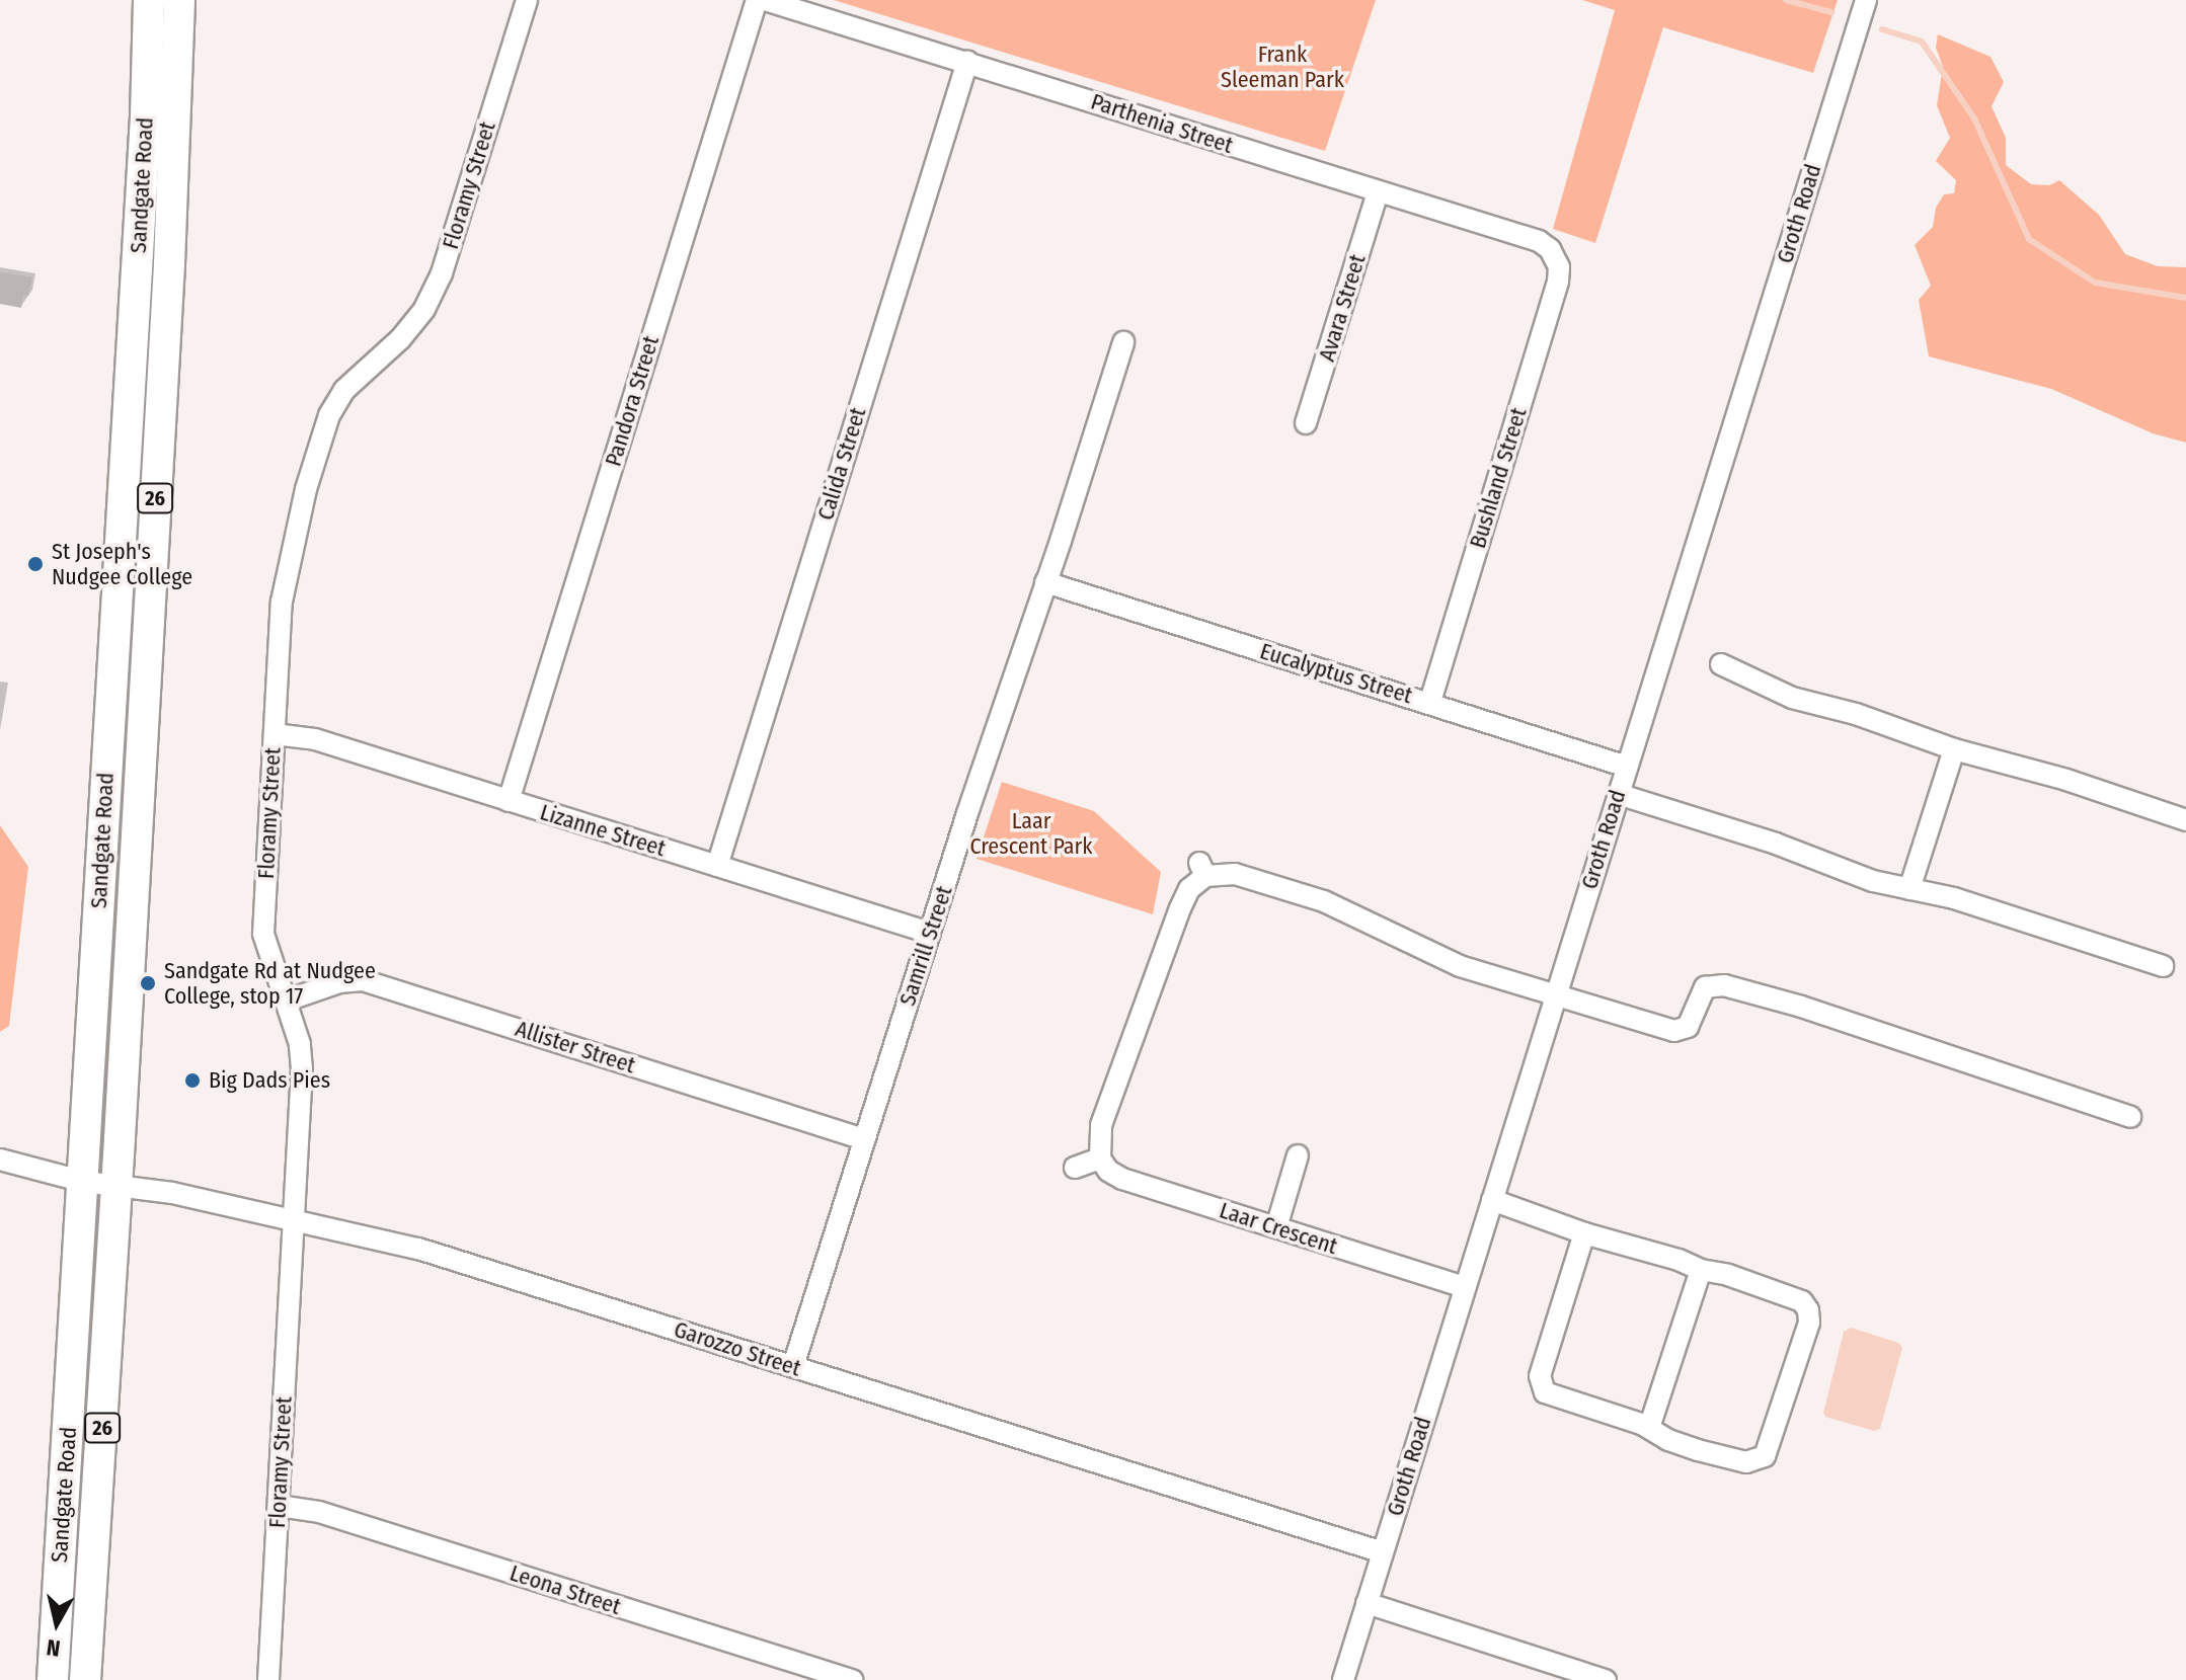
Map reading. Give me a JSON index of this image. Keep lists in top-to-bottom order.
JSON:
{
  "streets": {
    "highway": ["Sandgate Road", "26"],
    "street": [
      "Parthenia Street",
      "Floramy Street",
      "Groth Road",
      "Avara Street",
      "Pandora Street",
      "Calida Street",
      "Bushland Street",
      "Eucalyptus Street",
      "Lizanne Street",
      "Samrill Street",
      "Allister Street",
      "Laar Crescent",
      "Garozzo Street",
      "Leona Street"
    ]
  },
  "crossings": [
    ["Parthenia Street", "Avara Street"],
    ["Parthenia Street", "Calida Street"],
    ["Parthenia Street", "Bushland Street"],
    ["Sandgate Road", "Garozzo Street"],
    ["Floramy Street", "Lizanne Street"],
    ["Floramy Street", "Allister Street"],
    ["Floramy Street", "Garozzo Street"],
    ["Floramy Street", "Leona Street"],
    ["Groth Road", "Eucalyptus Street"],
    ["Groth Road", "Laar Crescent"],
    ["Groth Road", "Garozzo Street"],
    ["Pandora Street", "Lizanne Street"],
    ["Calida Street", "Lizanne Street"],
    ["Bushland Street", "Eucalyptus Street"],
    ["Eucalyptus Street", "Samrill Street"],
    ["Lizanne Street", "Samrill Street"],
    ["Samrill Street", "Allister Street"],
    ["Samrill Street", "Garozzo Street"]
  ],
  "parks": ["Frank Sleeman Park", "Laar Crescent Park"],
  "places": ["St Joseph's Nudgee College", "Sandgate Rd at Nudgee College, stop 17", "Big Dads Pies"],
  "north": "bottom"
}
